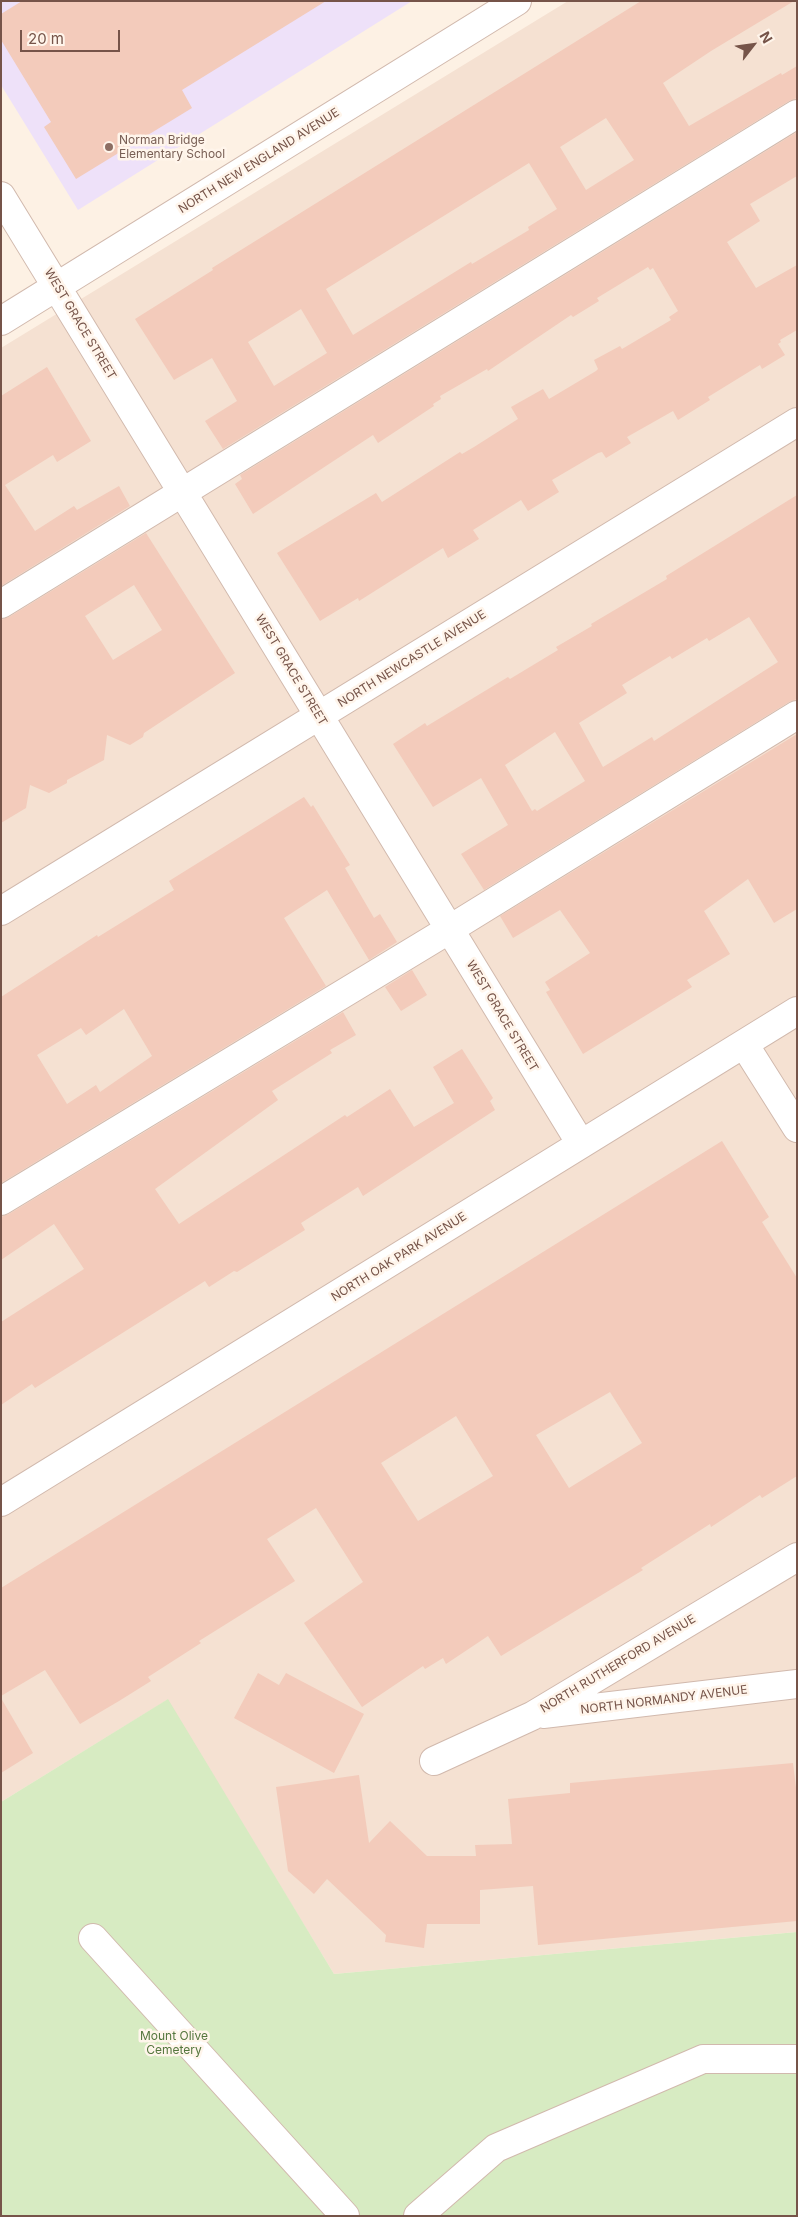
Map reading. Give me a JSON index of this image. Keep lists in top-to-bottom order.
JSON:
{
  "streets": {
    "street": [
      "NORTH NEW ENGLAND AVENUE",
      "WEST GRACE STREET",
      "NORTH NEWCASTLE AVENUE",
      "NORTH OAK PARK AVENUE",
      "NORTH RUTHERFORD AVENUE",
      "NORTH NORMANDY AVENUE"
    ]
  },
  "crossings": [
    ["NORTH NEW ENGLAND AVENUE", "WEST GRACE STREET"],
    ["WEST GRACE STREET", "NORTH NEWCASTLE AVENUE"],
    ["WEST GRACE STREET", "NORTH OAK PARK AVENUE"],
    ["NORTH RUTHERFORD AVENUE", "NORTH NORMANDY AVENUE"]
  ],
  "parks": ["Mount Olive Cemetery"],
  "places": ["Norman Bridge Elementary School"],
  "scale_bar": "20 m",
  "north": "top right"
}
